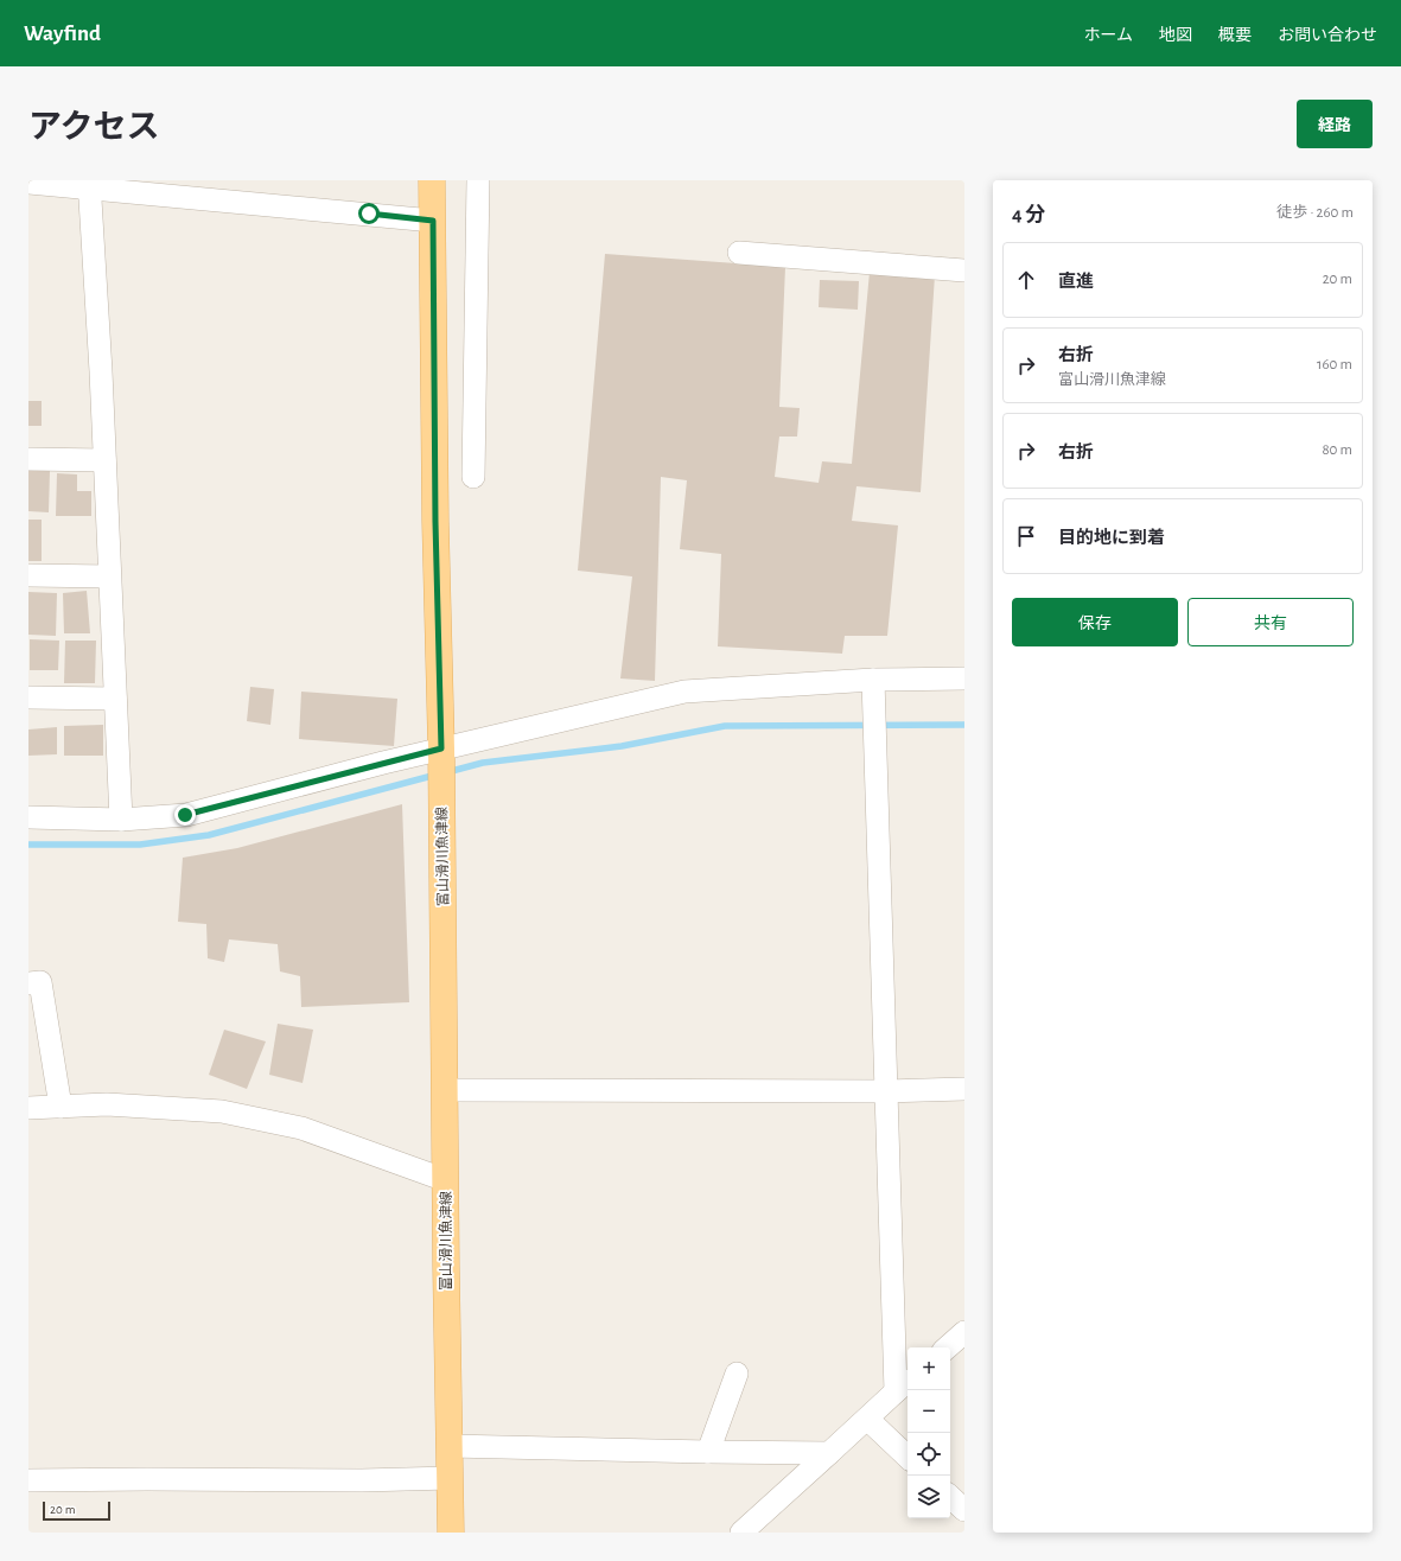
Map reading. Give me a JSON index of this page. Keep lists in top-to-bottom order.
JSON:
{
  "streets": {
    "main road": ["富山滑川魚津線"]
  },
  "scale_bar": "20 m",
  "page": {
    "header": "Wayfind",
    "nav": [
      "ホーム",
      "地図",
      "概要",
      "お問い合わせ"
    ],
    "title": "アクセス",
    "buttons": [
      "経路",
      ["保存", "共有"]
    ],
    "heading": ["4 分", "徒歩 · 260 m"],
    "list": [
      ["直進", "20 m"],
      ["右折", "富山滑川魚津線", "160 m"],
      ["右折", "80 m"],
      "目的地に到着"
    ],
    "map_buttons": ["+", "−"],
    "scale": "20 m"
  }
}
